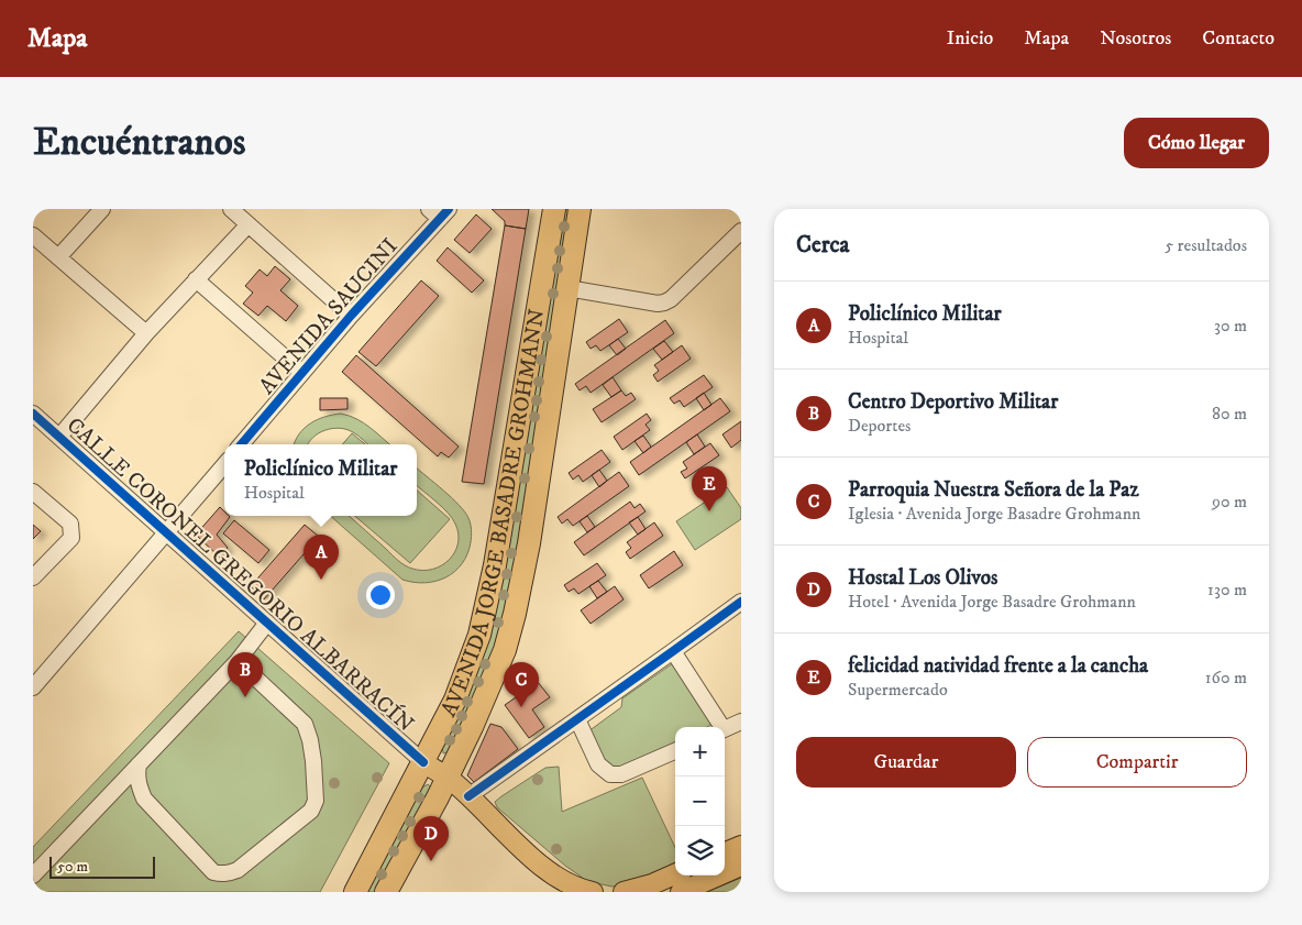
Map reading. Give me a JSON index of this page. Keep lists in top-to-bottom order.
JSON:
{
  "streets": {
    "highway": ["AVENIDA JORGE BASADRE GROHMANN"],
    "street": ["AVENIDA SAUCINI", "CALLE CORONEL GREGORIO ALBARRACÍN"]
  },
  "crossings": [
    ["AVENIDA JORGE BASADRE GROHMANN", "CALLE CORONEL GREGORIO ALBARRACÍN"]
  ],
  "scale_bar": "50 m",
  "page": {
    "header": "Mapa",
    "nav": [
      "Inicio",
      "Mapa",
      "Nosotros",
      "Contacto"
    ],
    "buttons": [
      "Cómo llegar",
      ["Guardar", "Compartir"]
    ],
    "title": "Encuéntranos",
    "heading": ["Cerca", "5 resultados"],
    "list": [
      {
        "mark": "A",
        "name": "Policlínico Militar",
        "note": "Hospital",
        "value": "30 m"
      },
      {
        "mark": "B",
        "name": "Centro Deportivo Militar",
        "note": "Deportes",
        "value": "80 m"
      },
      {
        "mark": "C",
        "name": "Parroquia Nuestra Señora de la Paz",
        "note": "Iglesia · Avenida Jorge Basadre Grohmann",
        "value": "90 m"
      },
      {
        "mark": "D",
        "name": "Hostal Los Olivos",
        "note": "Hotel · Avenida Jorge Basadre Grohmann",
        "value": "130 m"
      },
      {
        "mark": "E",
        "name": "felicidad natividad frente a la cancha",
        "note": "Supermercado",
        "value": "160 m"
      }
    ],
    "popup": ["Policlínico Militar", "Hospital"],
    "pins": [
      "E",
      "A",
      "B",
      "C",
      "D"
    ],
    "map_buttons": ["+", "−"],
    "scale": "50 m"
  }
}
